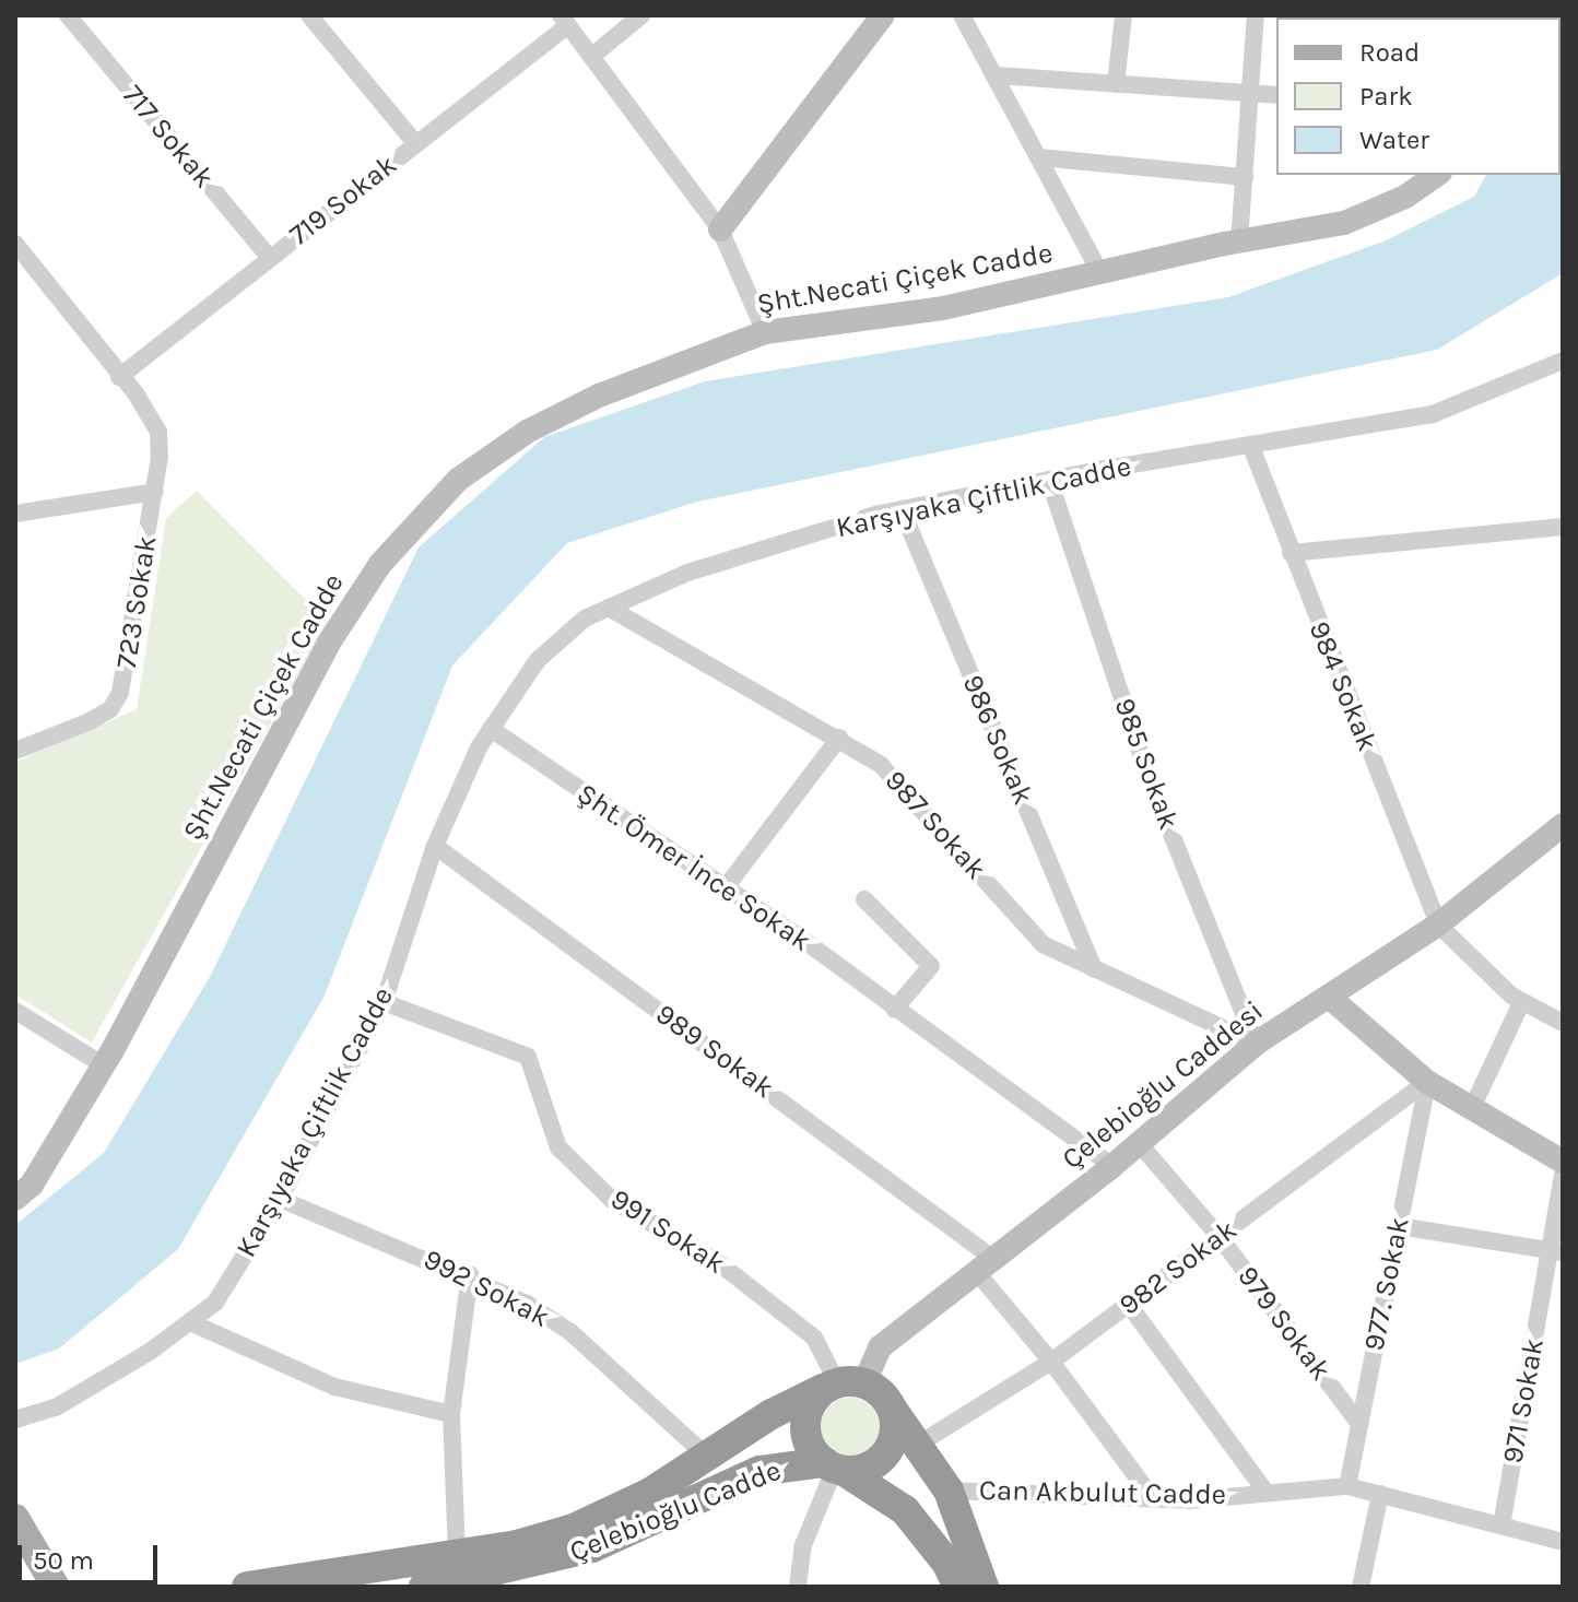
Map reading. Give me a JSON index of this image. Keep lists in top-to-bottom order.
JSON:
{
  "streets": {
    "highway": ["Çelebioğlu Cadde"],
    "street": [
      "717 Sokak",
      "719 Sokak",
      "Şht.Necati Çiçek Cadde",
      "Karşıyaka Çiftlik Cadde",
      "723 Sokak",
      "984 Sokak",
      "986 Sokak",
      "985 Sokak",
      "987 Sokak",
      "Şht. Ömer İnce Sokak",
      "989 Sokak",
      "Çelebioğlu Caddesi",
      "991 Sokak",
      "982 Sokak",
      "977. Sokak",
      "992 Sokak",
      "979 Sokak",
      "971 Sokak",
      "Can Akbulut Cadde"
    ]
  },
  "crossings": [
    ["717 Sokak", "719 Sokak"],
    ["719 Sokak", "723 Sokak"],
    ["Karşıyaka Çiftlik Cadde", "984 Sokak"],
    ["Karşıyaka Çiftlik Cadde", "986 Sokak"],
    ["Karşıyaka Çiftlik Cadde", "985 Sokak"],
    ["Karşıyaka Çiftlik Cadde", "987 Sokak"],
    ["Karşıyaka Çiftlik Cadde", "Şht. Ömer İnce Sokak"],
    ["Karşıyaka Çiftlik Cadde", "989 Sokak"],
    ["Karşıyaka Çiftlik Cadde", "991 Sokak"],
    ["Karşıyaka Çiftlik Cadde", "992 Sokak"],
    ["984 Sokak", "Çelebioğlu Caddesi"],
    ["986 Sokak", "987 Sokak"],
    ["985 Sokak", "987 Sokak"],
    ["985 Sokak", "Çelebioğlu Caddesi"],
    ["987 Sokak", "Çelebioğlu Caddesi"],
    ["Şht. Ömer İnce Sokak", "Çelebioğlu Caddesi"],
    ["989 Sokak", "Çelebioğlu Caddesi"],
    ["989 Sokak", "982 Sokak"],
    ["989 Sokak", "Can Akbulut Cadde"],
    ["Çelebioğlu Caddesi", "991 Sokak"],
    ["Çelebioğlu Caddesi", "979 Sokak"],
    ["Çelebioğlu Caddesi", "Çelebioğlu Cadde"],
    ["991 Sokak", "Çelebioğlu Cadde"],
    ["982 Sokak", "977. Sokak"],
    ["982 Sokak", "979 Sokak"],
    ["977. Sokak", "979 Sokak"],
    ["977. Sokak", "Can Akbulut Cadde"],
    ["992 Sokak", "Çelebioğlu Cadde"],
    ["971 Sokak", "Can Akbulut Cadde"]
  ],
  "legend": ["Road", "Park", "Water"],
  "scale_bar": "50 m"
}
